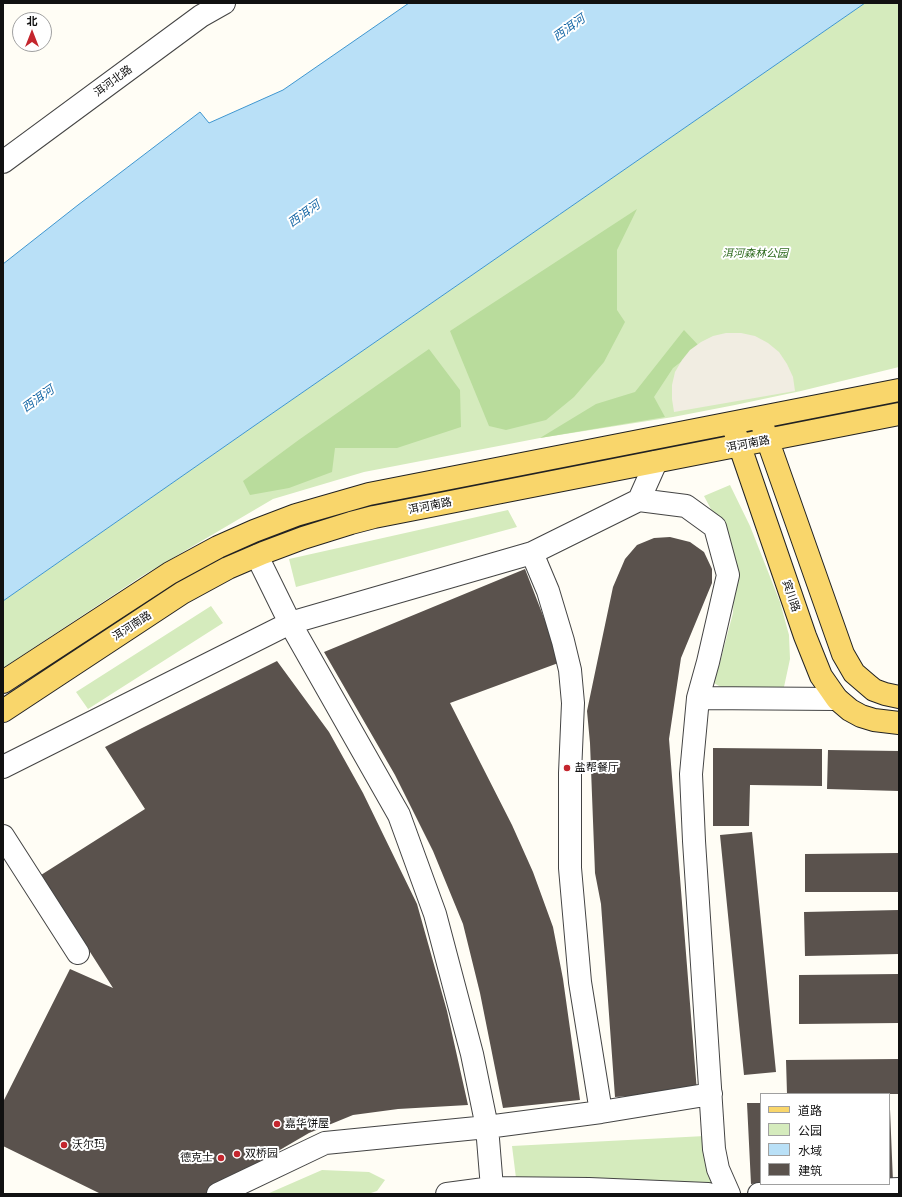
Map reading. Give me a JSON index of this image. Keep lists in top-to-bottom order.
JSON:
{
  "streets": {
    "main road": ["洱河南路", "宾川路"],
    "street": ["洱河北路"]
  },
  "crossings": [
    ["洱河南路", "宾川路"]
  ],
  "water": ["西洱河"],
  "parks": ["洱河森林公园"],
  "places": [
    "盐帮餐厅",
    "嘉华饼屋",
    "沃尔玛",
    "双桥园",
    "德克士"
  ],
  "legend": [
    "道路",
    "公园",
    "水域",
    "建筑"
  ],
  "north": "top"
}
